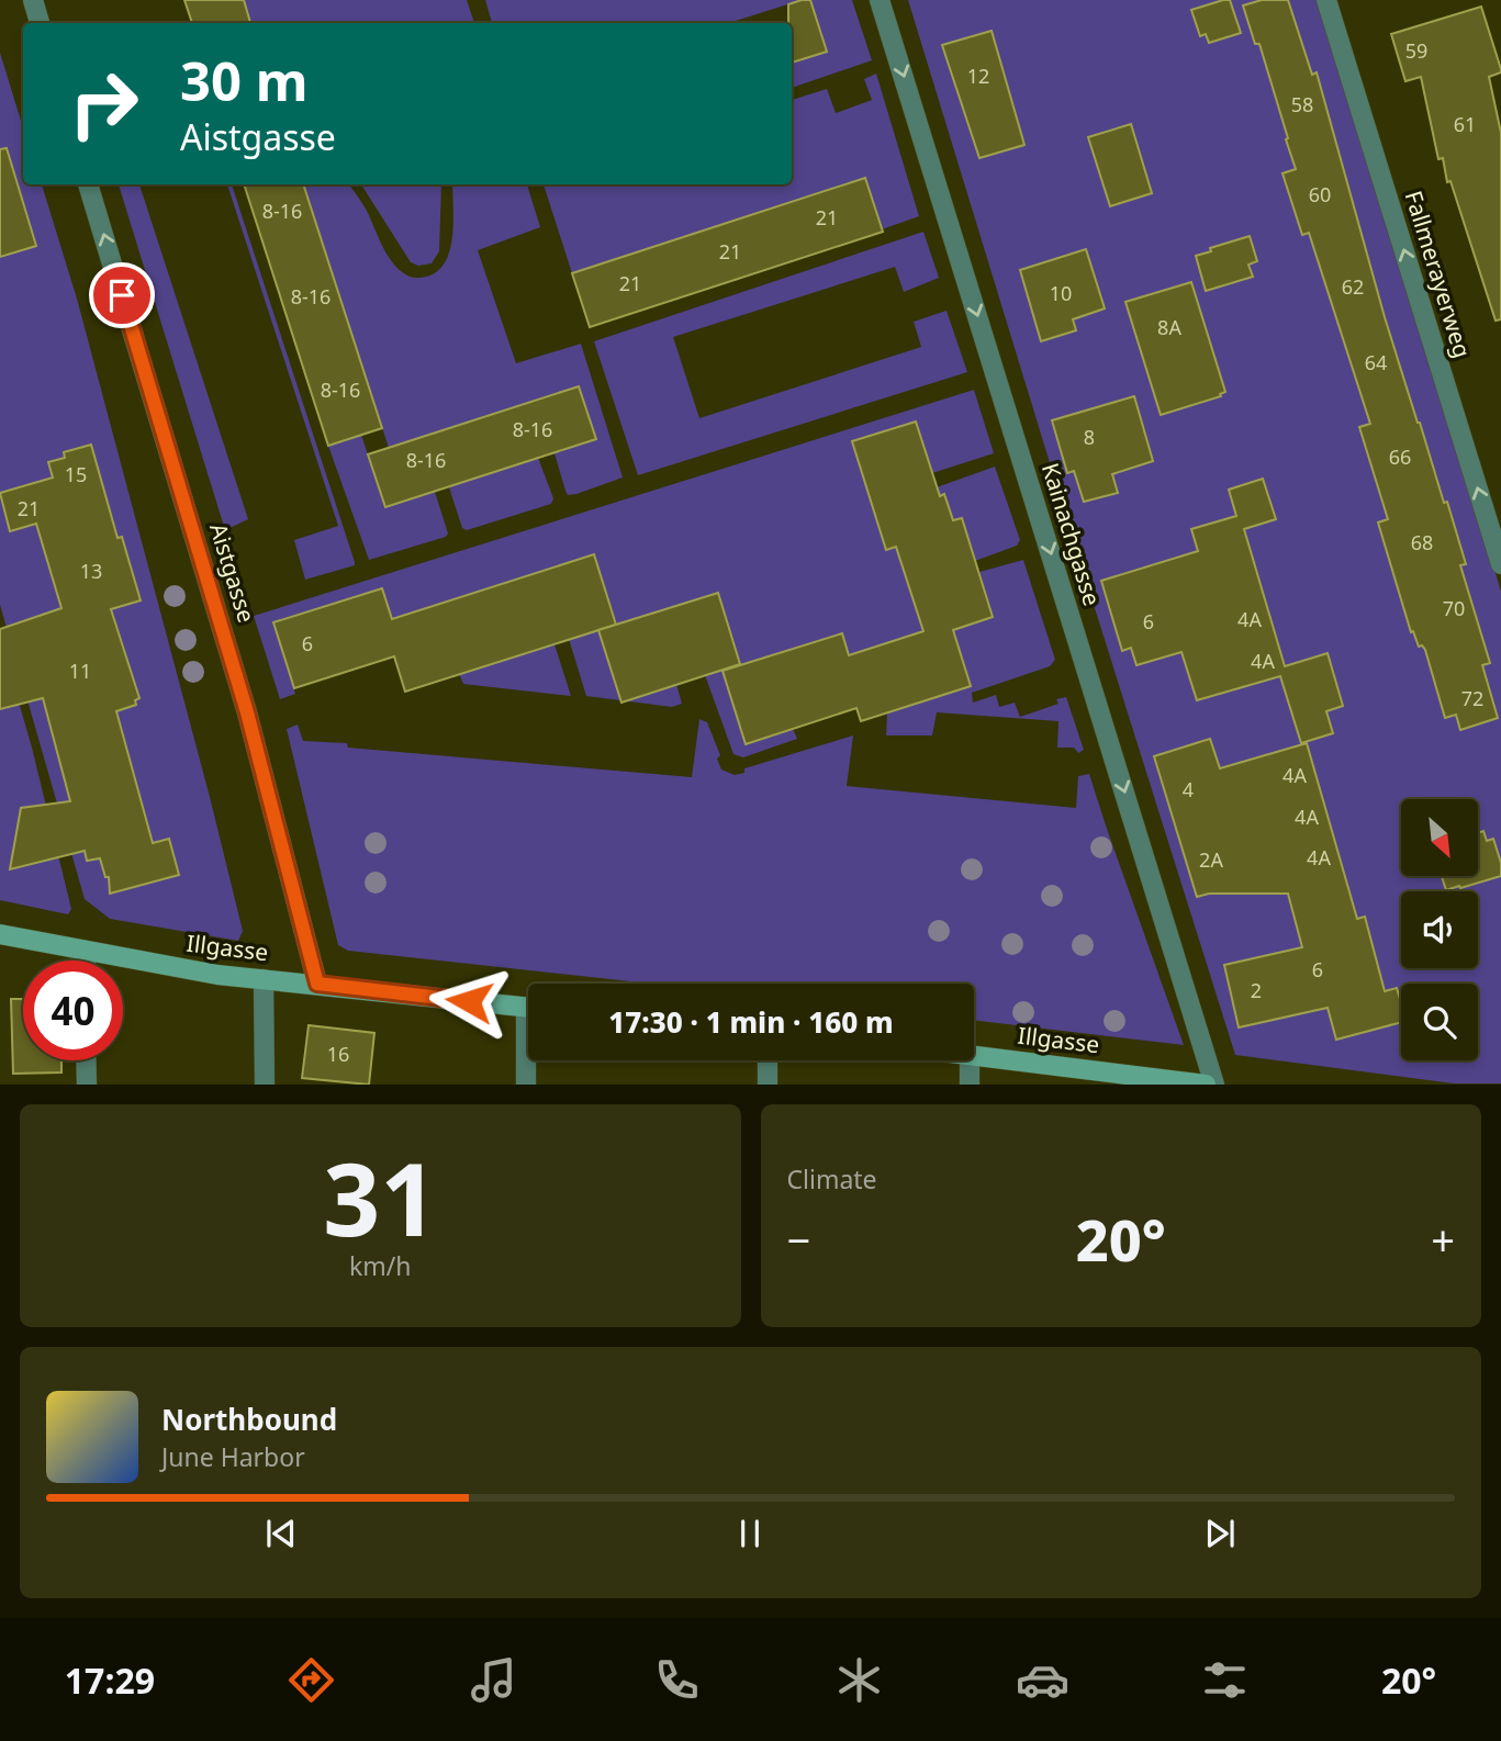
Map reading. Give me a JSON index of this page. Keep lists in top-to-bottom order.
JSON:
{
  "streets": {
    "street": [
      "Fallmerayerweg",
      "Kainachgasse",
      "Aistgasse",
      "Illgasse"
    ]
  },
  "crossings": [
    ["Aistgasse", "Illgasse"]
  ],
  "one_way": ["Fallmerayerweg", "Kainachgasse", "Aistgasse"],
  "house_numbers": [
    "59",
    "12",
    "58",
    "61",
    "60",
    "8-16",
    "21",
    "21",
    "21",
    "62",
    "10",
    "8-16",
    "8A",
    "64",
    "8-16",
    "8-16",
    "8",
    "66",
    "8-16",
    "15",
    "21",
    "68",
    "13",
    "70",
    "4A",
    "6",
    "6",
    "4A",
    "11",
    "72",
    "4A",
    "4",
    "4A",
    "4A",
    "2A",
    "6",
    "2",
    "16"
  ],
  "north": "bottom right",
  "page": {
    "turn": ["30 m", "Aistgasse"],
    "limit": "40",
    "trip": "17:30 · 1 min · 160 m",
    "tile": [
      ["31", "km/h"],
      "Climate"
    ],
    "heat": ["−", "20°", "+"],
    "song": ["Northbound", "June Harbor"],
    "tabs": ["17:29", "20°"]
  }
}
